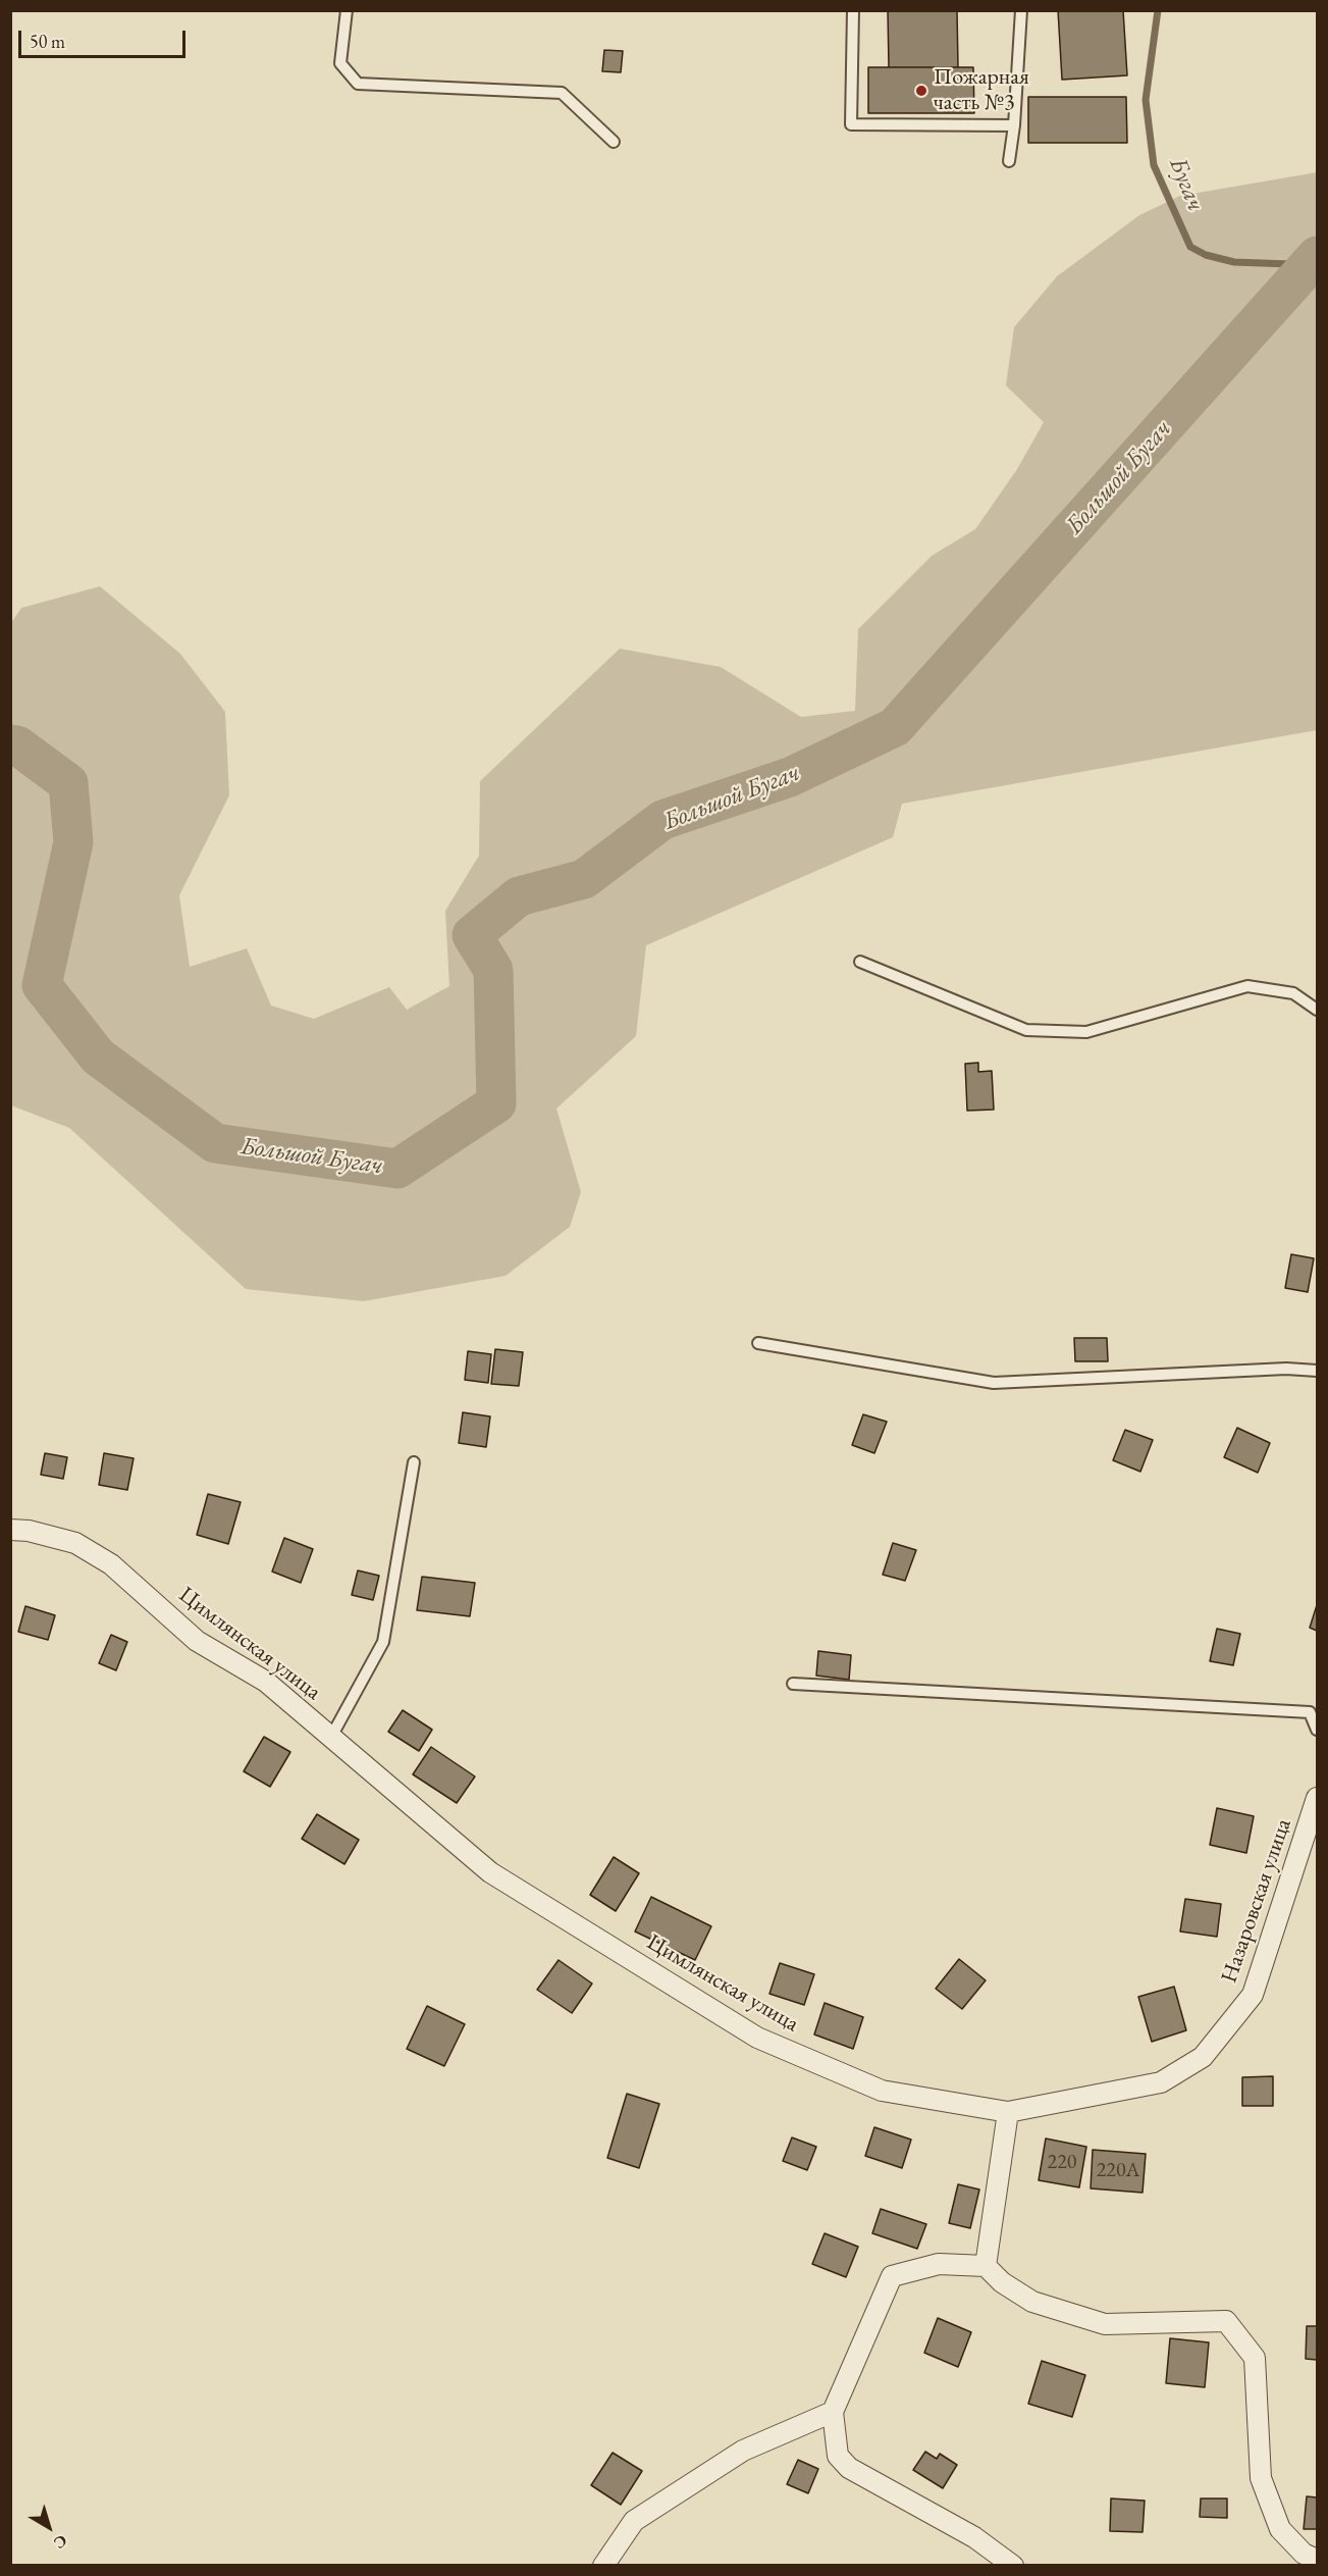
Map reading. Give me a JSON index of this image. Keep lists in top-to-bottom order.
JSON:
{
  "streets": {
    "street": ["Цимлянская улица", "Назаровская улица"]
  },
  "crossings": [
    ["Цимлянская улица", "Назаровская улица"]
  ],
  "water": ["Бугач", "Большой Бугач"],
  "places": ["Пожарная часть №3"],
  "house_numbers": ["220", "220А"],
  "scale_bar": "50 m",
  "north": "bottom right"
}
